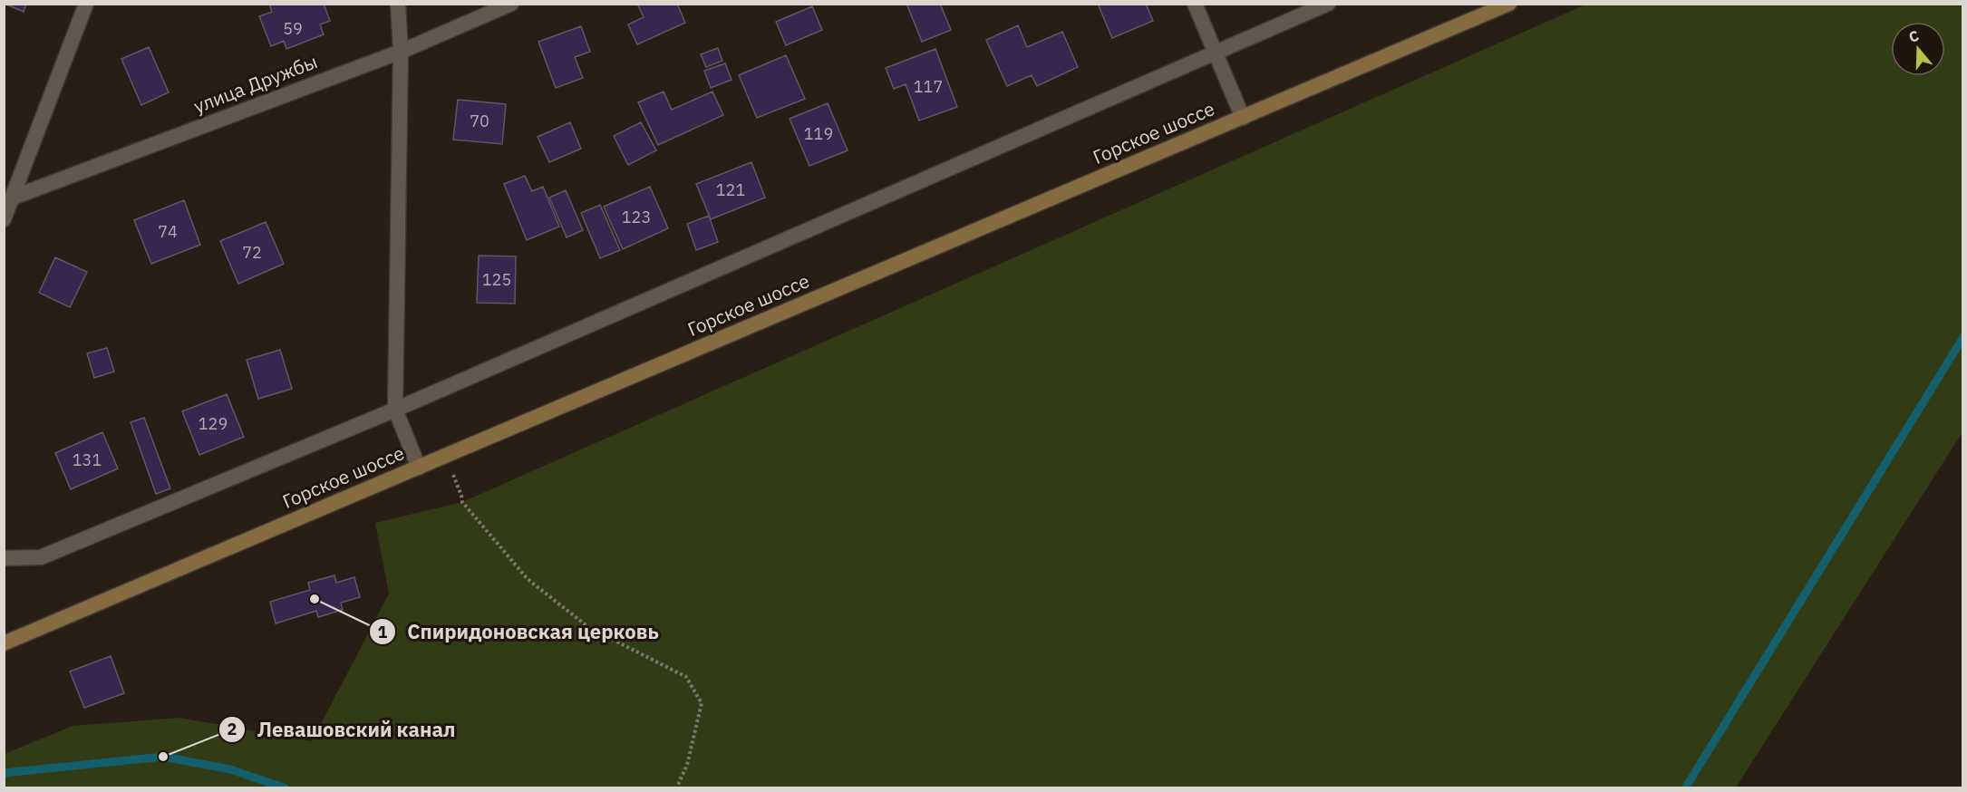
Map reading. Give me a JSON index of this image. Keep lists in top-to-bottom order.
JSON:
{
  "streets": {
    "main road": ["Горское шоссе"],
    "street": ["улица Дружбы"]
  },
  "places": ["Спиридоновская церковь", "Левашовский канал"],
  "house_numbers": [
    "59",
    "117",
    "70",
    "119",
    "121",
    "123",
    "74",
    "72",
    "125",
    "129",
    "131"
  ],
  "north": "top"
}
